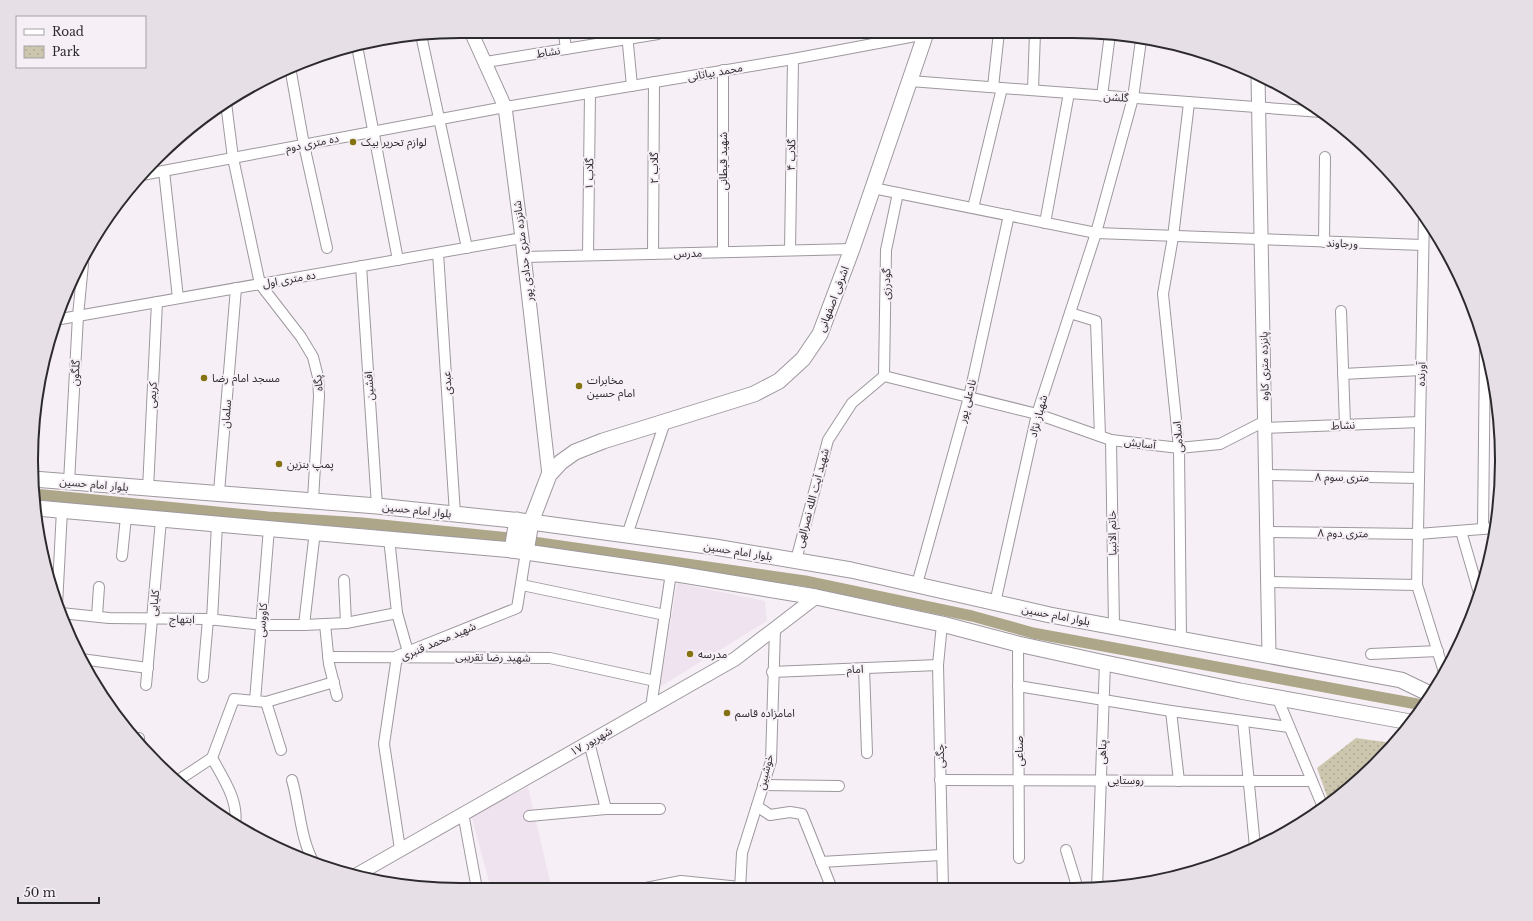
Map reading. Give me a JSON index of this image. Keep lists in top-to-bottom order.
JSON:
{
  "streets": {
    "main road": ["اشرفی اصفهانی", "بلوار امام حسین"],
    "street": [
      "نشاط",
      "محمد بیاتانی",
      "گلشن",
      "ده متری دوم",
      "گلاب ۴",
      "شهید قیطانی",
      "گلاب ۲",
      "گلاب ۱",
      "ورجاوند",
      "شانزده متری حدادی پور",
      "مدرس",
      "ده متری اول",
      "گودرزی",
      "پانزده متری کاوه",
      "گلگون",
      "آورنده",
      "پگاه",
      "عبدی",
      "افشین",
      "کریمی",
      "نادعلی پور",
      "سلمان",
      "شهباز نژاد",
      "اسلامی",
      "آسایش",
      "۸ متری سوم",
      "شهید آیت الله نصرالهی",
      "خاتم الانبیا",
      "۸ متری دوم",
      "کلیایی",
      "ابتهاج",
      "کاووسی",
      "شهید محمد قنبری",
      "شهید رضا تقریبی",
      "امام",
      "۱۷ شهریور",
      "صناعی",
      "پناهی",
      "چگنی",
      "خوشبین",
      "روستایی"
    ]
  },
  "crossings": [
    ["نشاط", "شانزده متری حدادی پور"],
    ["نشاط", "پانزده متری کاوه"],
    ["نشاط", "آورنده"],
    ["نشاط", "آسایش"],
    ["محمد بیاتانی", "ده متری دوم"],
    ["محمد بیاتانی", "گلاب ۴"],
    ["محمد بیاتانی", "شهید قیطانی"],
    ["محمد بیاتانی", "گلاب ۲"],
    ["محمد بیاتانی", "گلاب ۱"],
    ["محمد بیاتانی", "شانزده متری حدادی پور"],
    ["گلشن", "اشرفی اصفهانی"],
    ["گلشن", "پانزده متری کاوه"],
    ["گلشن", "شهباز نژاد"],
    ["گلشن", "اسلامی"],
    ["ده متری دوم", "شانزده متری حدادی پور"],
    ["گلاب ۴", "مدرس"],
    ["شهید قیطانی", "مدرس"],
    ["گلاب ۲", "مدرس"],
    ["گلاب ۱", "مدرس"],
    ["ورجاوند", "گودرزی"],
    ["ورجاوند", "اشرفی اصفهانی"],
    ["ورجاوند", "پانزده متری کاوه"],
    ["ورجاوند", "آورنده"],
    ["ورجاوند", "نادعلی پور"],
    ["ورجاوند", "شهباز نژاد"],
    ["ورجاوند", "اسلامی"],
    ["شانزده متری حدادی پور", "مدرس"],
    ["شانزده متری حدادی پور", "ده متری اول"],
    ["شانزده متری حدادی پور", "اشرفی اصفهانی"],
    ["مدرس", "اشرفی اصفهانی"],
    ["ده متری اول", "گلگون"],
    ["ده متری اول", "پگاه"],
    ["ده متری اول", "عبدی"],
    ["ده متری اول", "افشین"],
    ["ده متری اول", "کریمی"],
    ["ده متری اول", "سلمان"],
    ["گودرزی", "شهید آیت الله نصرالهی"],
    ["اشرفی اصفهانی", "بلوار امام حسین"],
    ["اشرفی اصفهانی", "شهید محمد قنبری"],
    ["پانزده متری کاوه", "آسایش"],
    ["پانزده متری کاوه", "۸ متری سوم"],
    ["پانزده متری کاوه", "بلوار امام حسین"],
    ["پانزده متری کاوه", "۸ متری دوم"],
    ["گلگون", "بلوار امام حسین"],
    ["آورنده", "۸ متری سوم"],
    ["آورنده", "۸ متری دوم"],
    ["پگاه", "بلوار امام حسین"],
    ["عبدی", "بلوار امام حسین"],
    ["افشین", "بلوار امام حسین"],
    ["کریمی", "بلوار امام حسین"],
    ["نادعلی پور", "بلوار امام حسین"],
    ["سلمان", "بلوار امام حسین"],
    ["شهباز نژاد", "آسایش"],
    ["شهباز نژاد", "بلوار امام حسین"],
    ["اسلامی", "آسایش"],
    ["اسلامی", "بلوار امام حسین"],
    ["آسایش", "خاتم الانبیا"],
    ["بلوار امام حسین", "شهید آیت الله نصرالهی"],
    ["بلوار امام حسین", "خاتم الانبیا"],
    ["کلیایی", "ابتهاج"],
    ["ابتهاج", "کاووسی"],
    ["شهید محمد قنبری", "شهید رضا تقریبی"],
    ["شهید محمد قنبری", "۱۷ شهریور"],
    ["امام", "چگنی"],
    ["امام", "خوشبین"],
    ["۱۷ شهریور", "خوشبین"],
    ["صناعی", "روستایی"],
    ["پناهی", "روستایی"],
    ["چگنی", "روستایی"]
  ],
  "places": [
    "لوازم تحریر بیک",
    "مسجد امام رضا",
    "مخابرات امام حسین",
    "پمپ بنزین",
    "مدرسه",
    "امامزاده قاسم"
  ],
  "legend": ["Road", "Park"],
  "scale_bar": "50 m"
}
